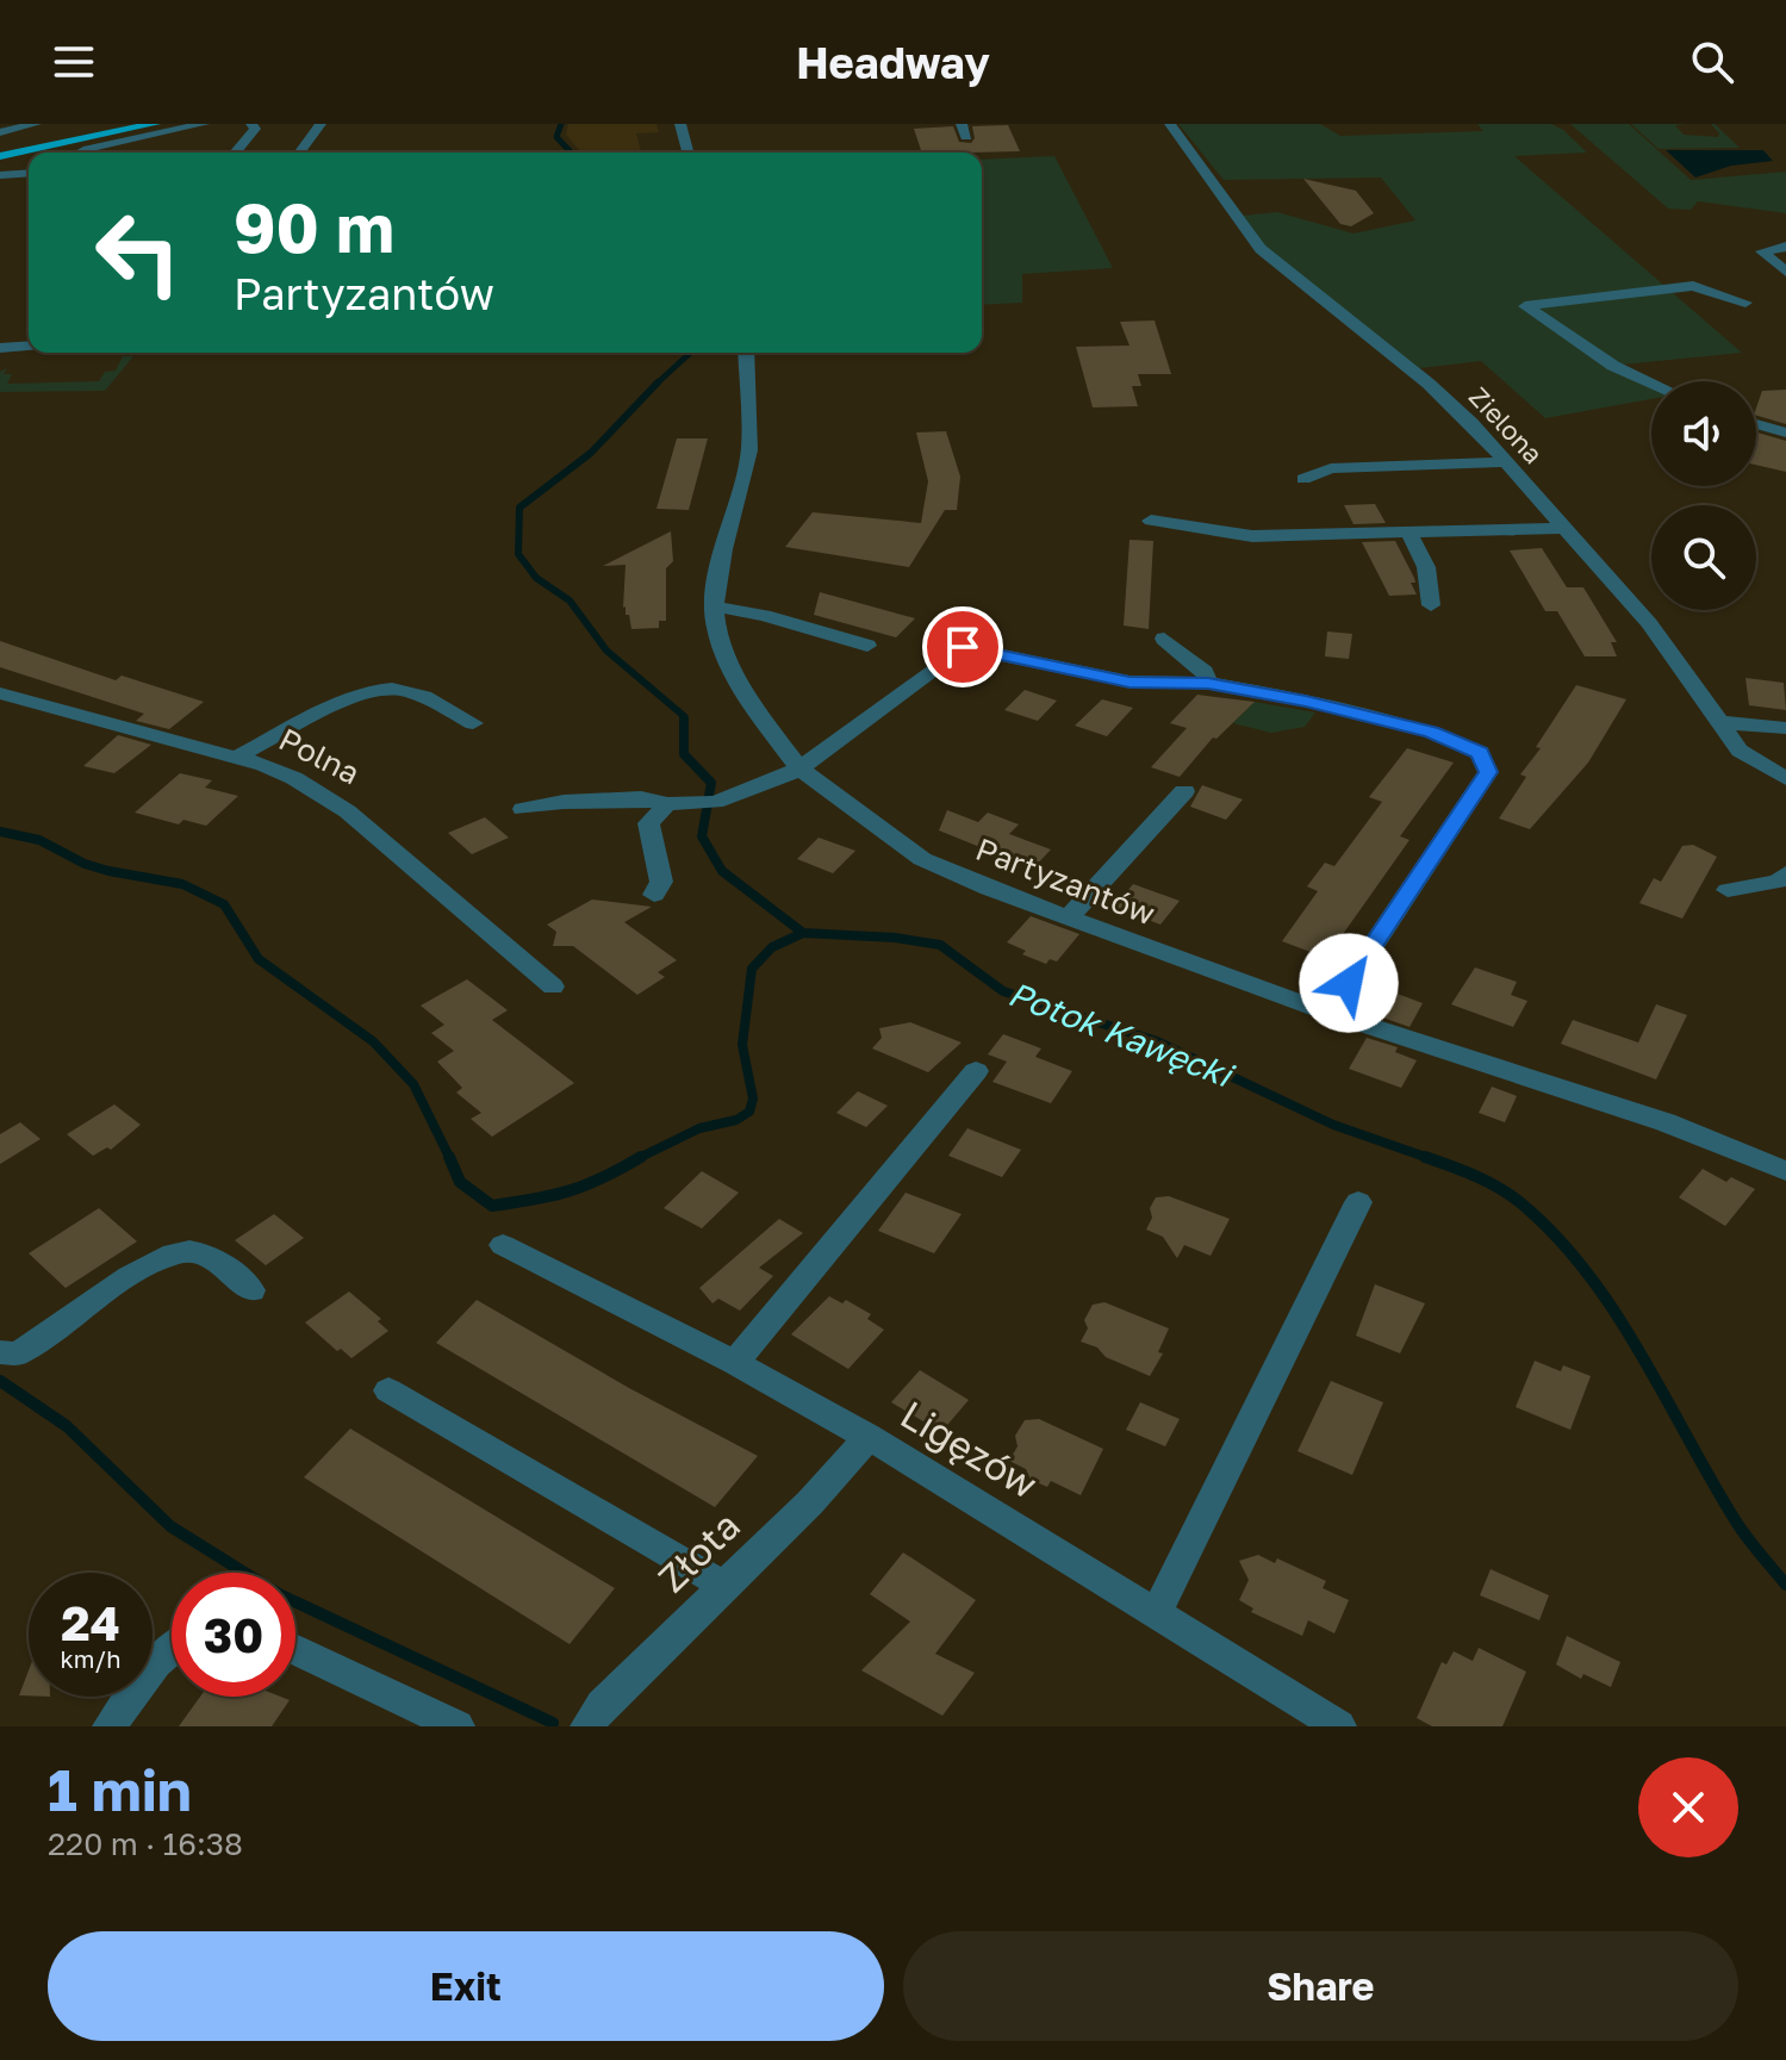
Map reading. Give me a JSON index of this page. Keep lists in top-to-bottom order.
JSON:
{
  "streets": {
    "street": [
      "Zielona",
      "Polna",
      "Partyzantów",
      "Ligęzów",
      "Złota"
    ]
  },
  "crossings": [
    ["Ligęzów", "Złota"]
  ],
  "water": ["Potok Kawęcki"],
  "page": {
    "header": "Headway",
    "turn": ["90 m", "Partyzantów"],
    "speed": "24 km/h",
    "limit": "30",
    "heading": ["1 min", "220 m · 16:38"],
    "buttons": ["Exit", "Share"]
  }
}
